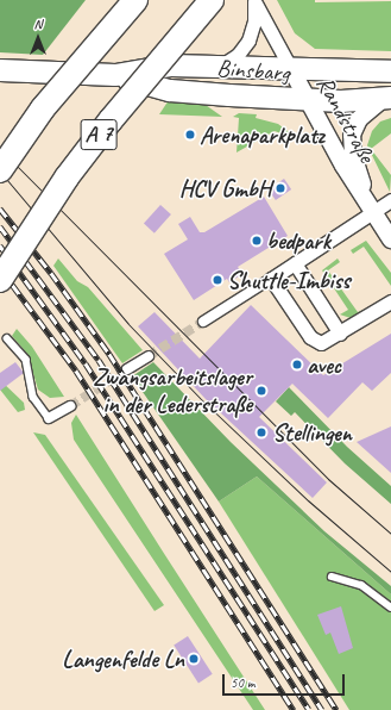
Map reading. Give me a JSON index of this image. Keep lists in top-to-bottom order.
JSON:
{
  "streets": {
    "highway": ["A 7"],
    "main road": ["Binsbarg"],
    "street": ["Randstraße"]
  },
  "crossings": [
    ["Binsbarg", "Randstraße"]
  ],
  "places": [
    "Arenaparkplatz",
    "HCV GmbH",
    "bedpark",
    "Shuttle-Imbiss",
    "avec",
    "Zwangsarbeitslager in der Lederstraße",
    "Stellingen",
    "Langenfelde Ln"
  ],
  "scale_bar": "50 m",
  "north": "top"
}
